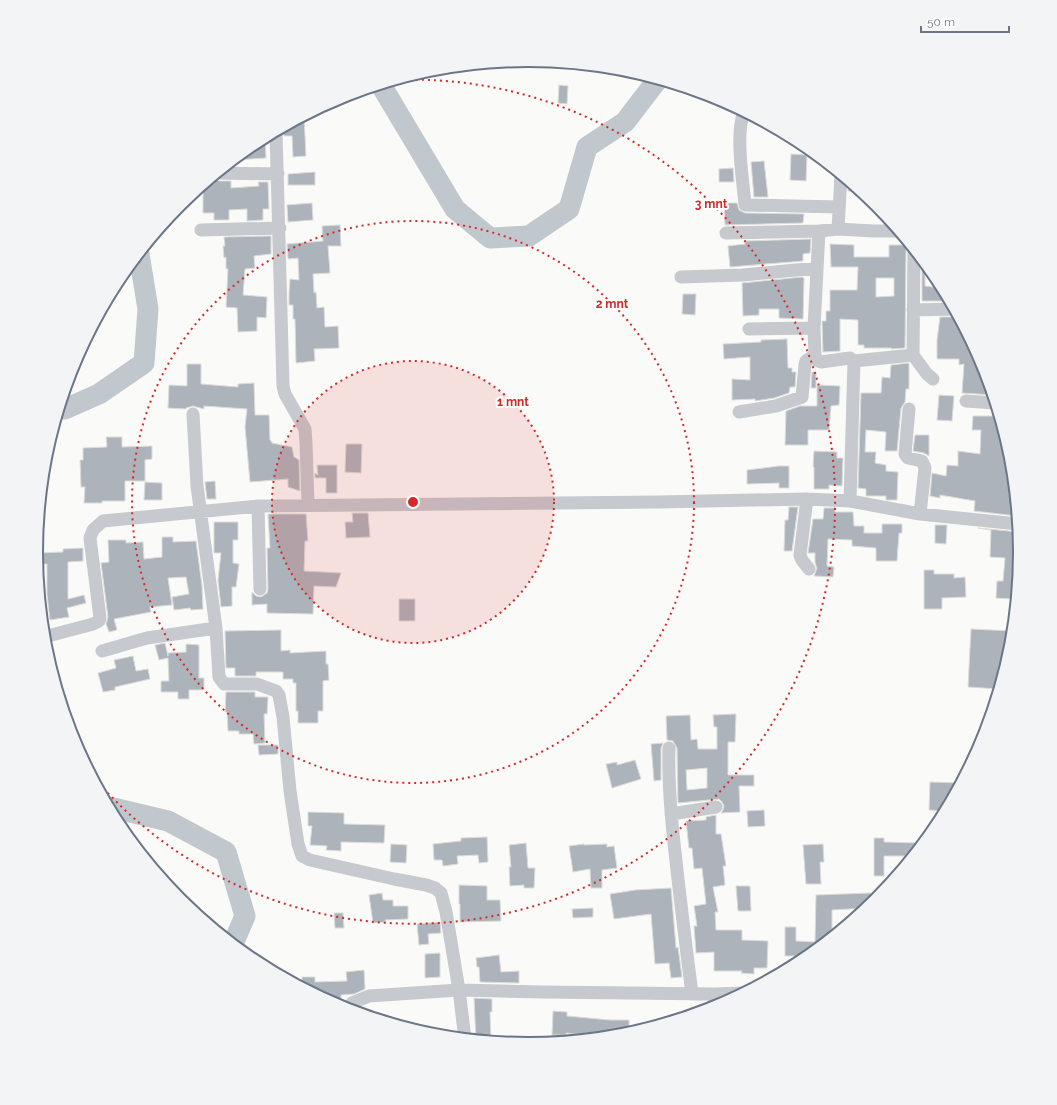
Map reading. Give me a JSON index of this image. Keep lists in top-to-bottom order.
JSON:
{
  "scale_bar": "50 m",
  "rings": ["3 mnt", "2 mnt", "1 mnt"]
}
